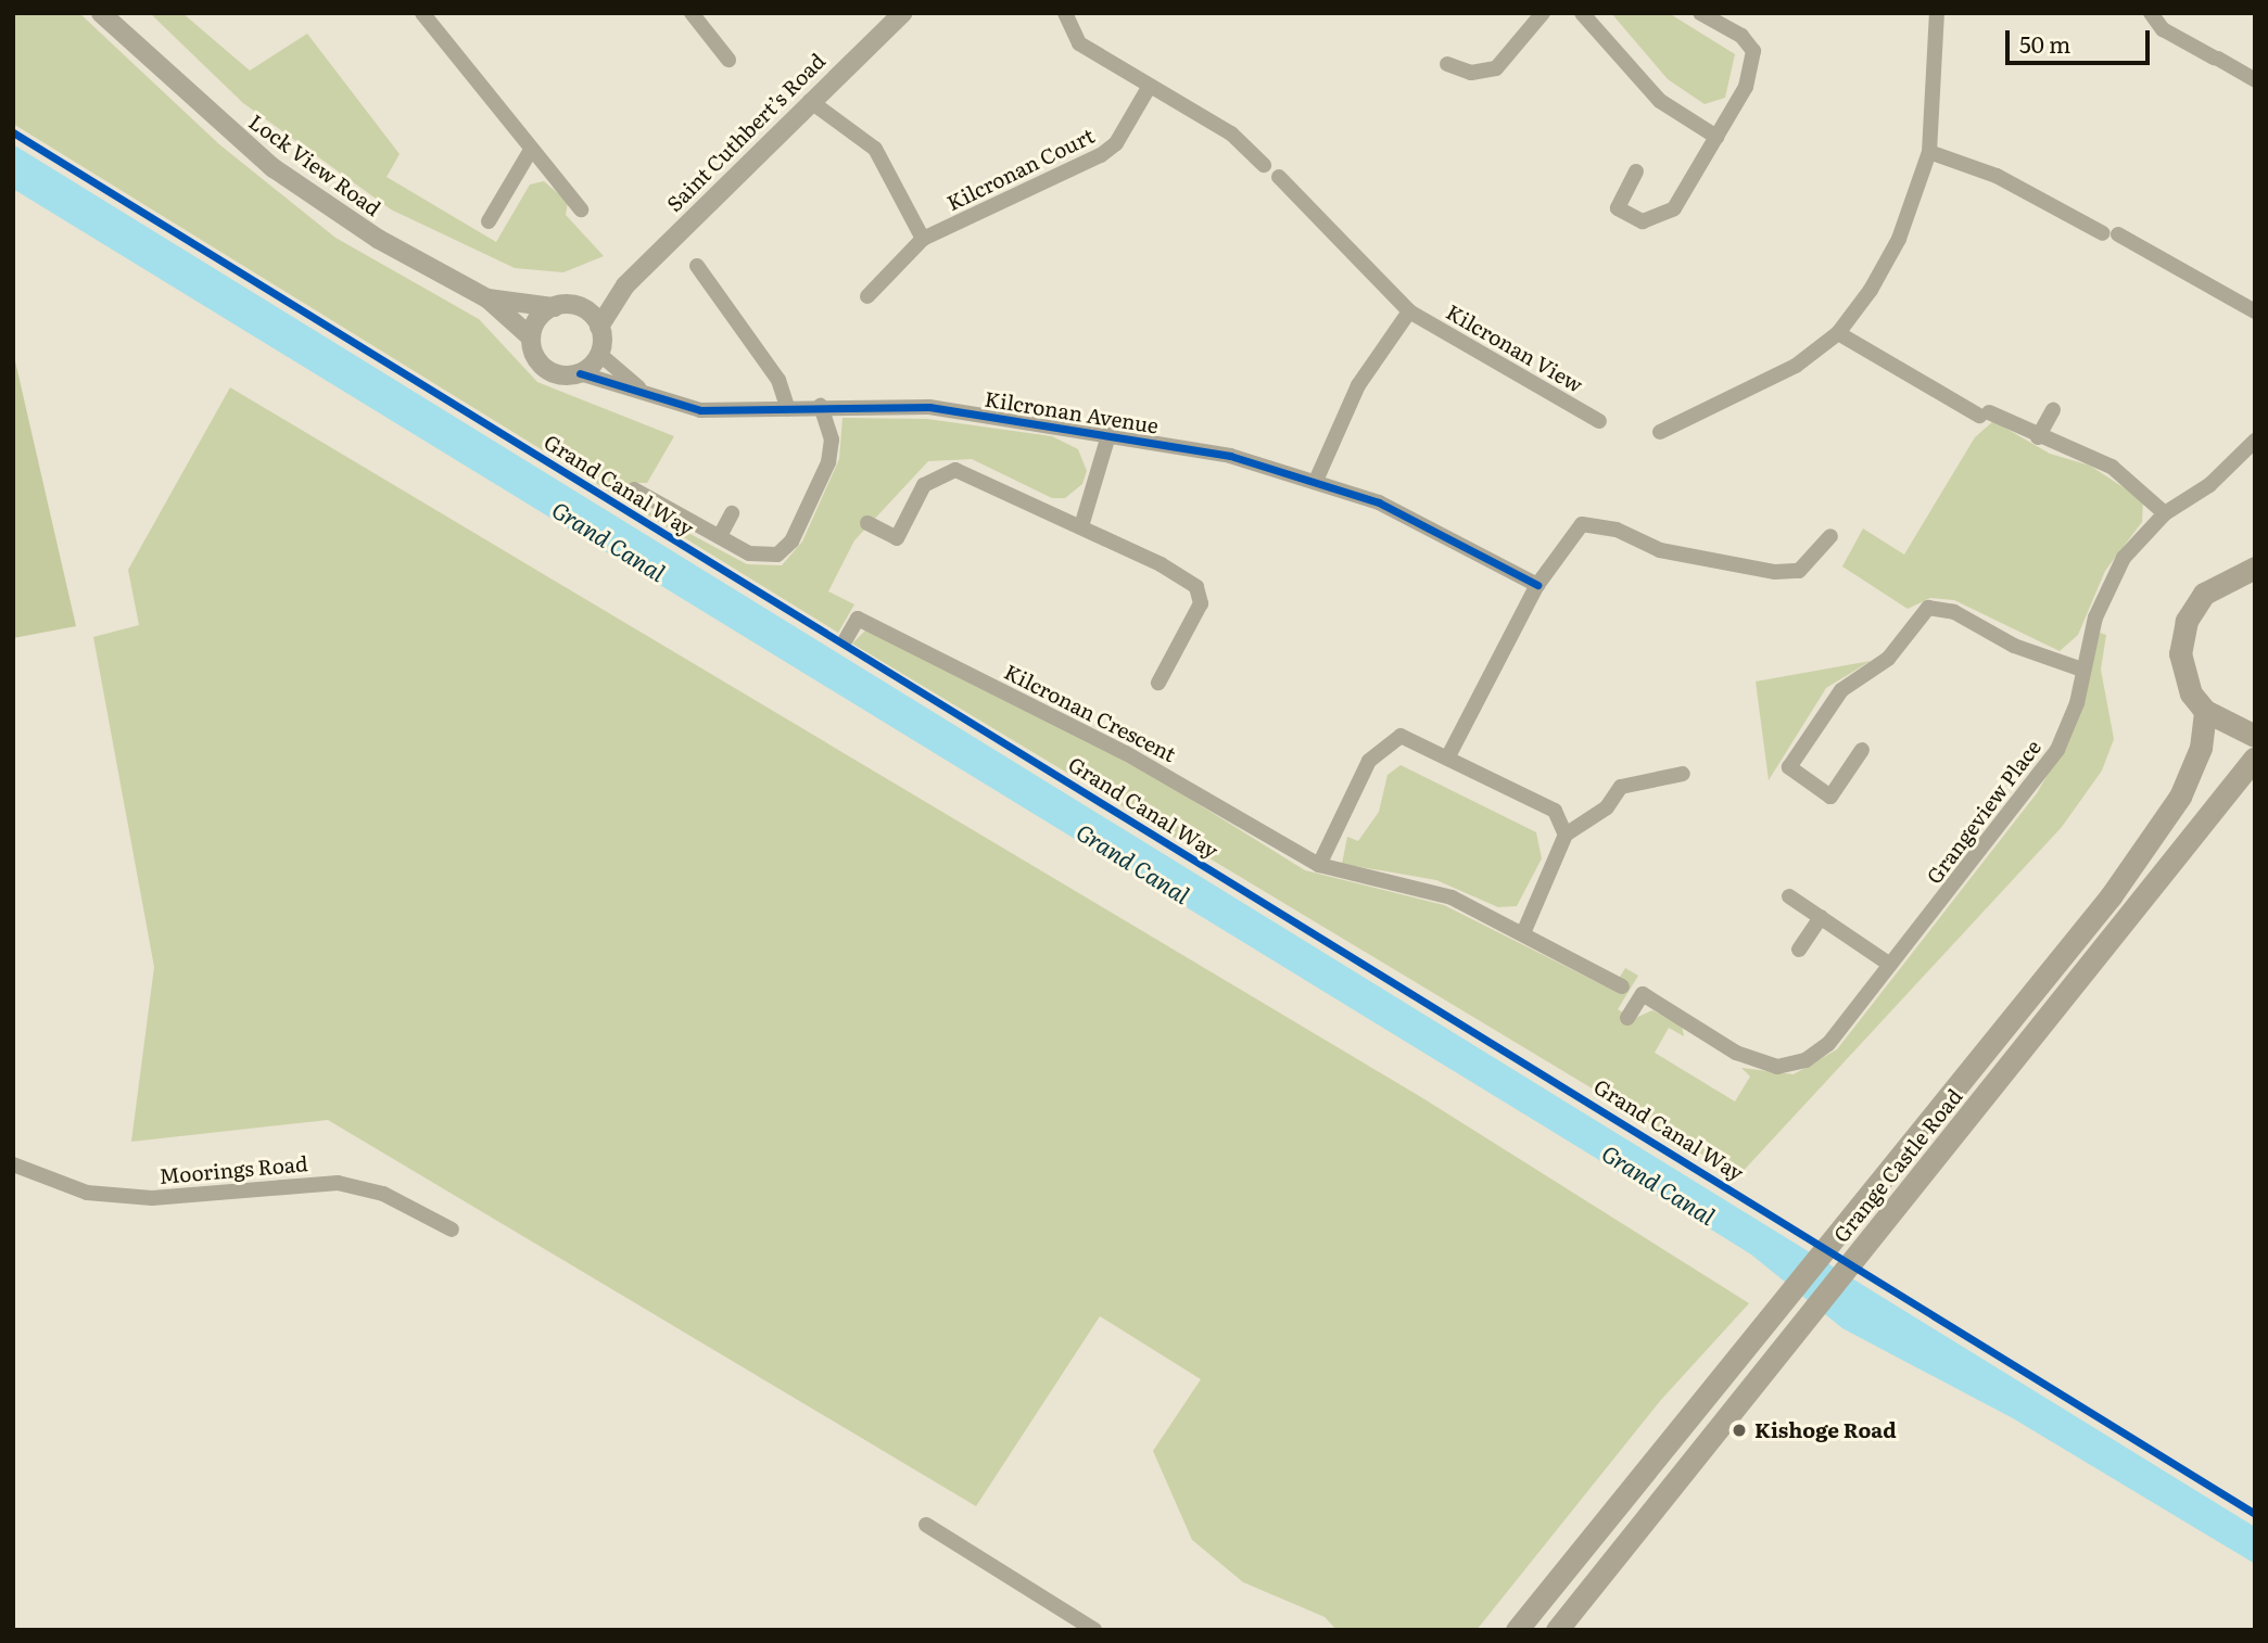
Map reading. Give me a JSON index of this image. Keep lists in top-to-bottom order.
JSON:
{
  "streets": {
    "main road": ["Grange Castle Road"],
    "street": [
      "Saint Cuthbert’s Road",
      "Lock View Road",
      "Kilcronan Court",
      "Kilcronan View",
      "Kilcronan Avenue",
      "Kilcronan Crescent",
      "Grangeview Place",
      "Moorings Road"
    ],
    "cycle path": ["Grand Canal Way"]
  },
  "crossings": [
    ["Saint Cuthbert’s Road", "Lock View Road"],
    ["Saint Cuthbert’s Road", "Kilcronan Avenue"],
    ["Lock View Road", "Kilcronan Avenue"]
  ],
  "water": ["Grand Canal"],
  "places": ["Kishoge Road"],
  "scale_bar": "50 m"
}
